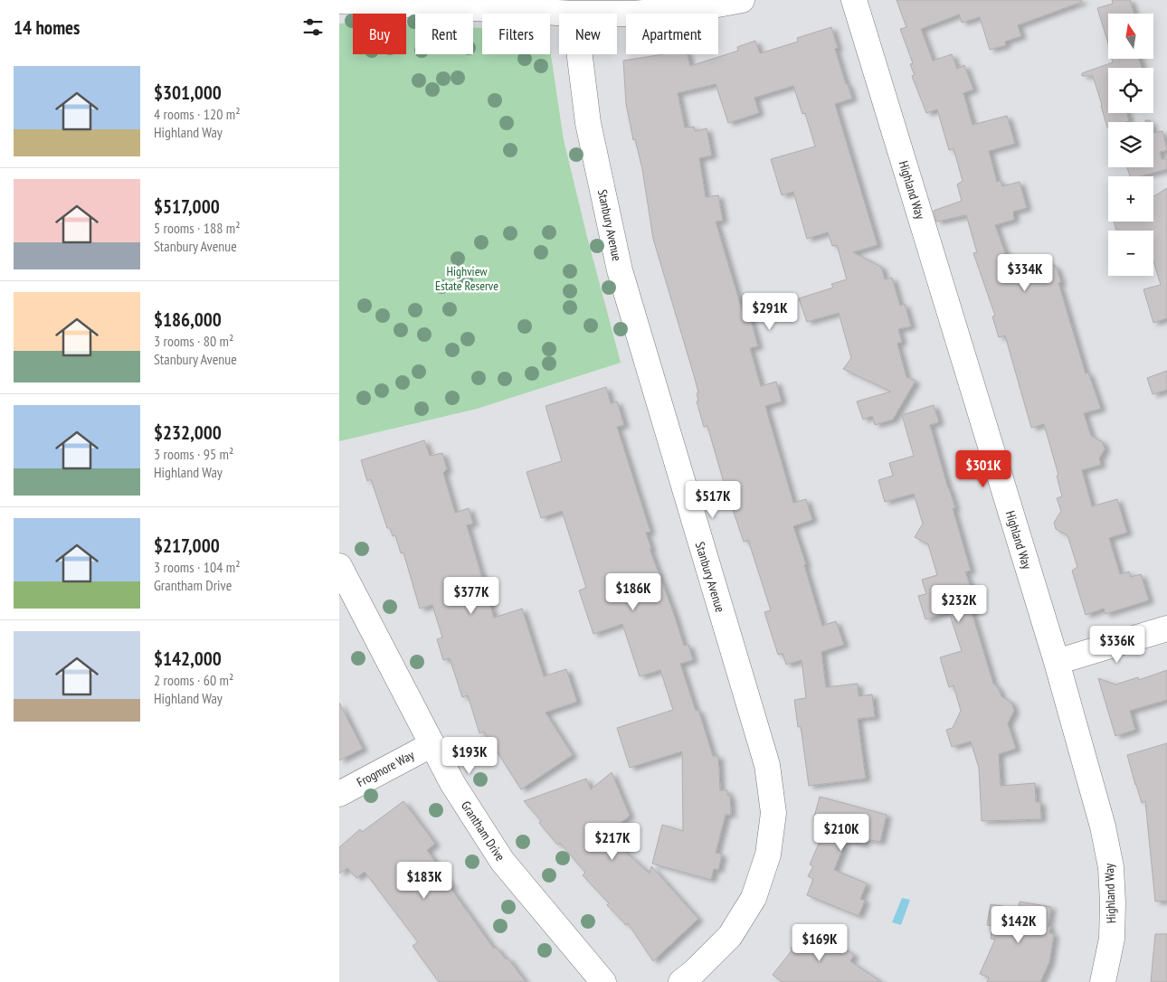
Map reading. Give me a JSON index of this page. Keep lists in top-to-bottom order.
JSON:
{
  "streets": {
    "street": [
      "Highland Way",
      "Stanbury Avenue",
      "Frogmore Way",
      "Grantham Drive"
    ]
  },
  "crossings": [
    ["Frogmore Way", "Grantham Drive"]
  ],
  "parks": ["Highview Estate Reserve"],
  "north": "top",
  "page": {
    "heading": "14 homes",
    "map_buttons": ["+", "−"],
    "chip": [
      "Buy",
      "Rent",
      "Filters",
      "New",
      "Apartment"
    ],
    "list": [
      {
        "name": "$301,000",
        "note": "4 rooms · 120 m² · Highland Way"
      },
      {
        "name": "$517,000",
        "note": "5 rooms · 188 m² · Stanbury Avenue"
      },
      {
        "name": "$186,000",
        "note": "3 rooms · 80 m² · Stanbury Avenue"
      },
      {
        "name": "$232,000",
        "note": "3 rooms · 95 m² · Highland Way"
      },
      {
        "name": "$217,000",
        "note": "3 rooms · 104 m² · Grantham Drive"
      },
      {
        "name": "$142,000",
        "note": "2 rooms · 60 m² · Highland Way"
      }
    ],
    "price": [
      "$334K",
      "$291K",
      "$301K",
      "$517K",
      "$186K",
      "$377K",
      "$232K",
      "$336K",
      "$193K",
      "$210K",
      "$217K",
      "$183K",
      "$142K",
      "$169K"
    ]
  }
}
